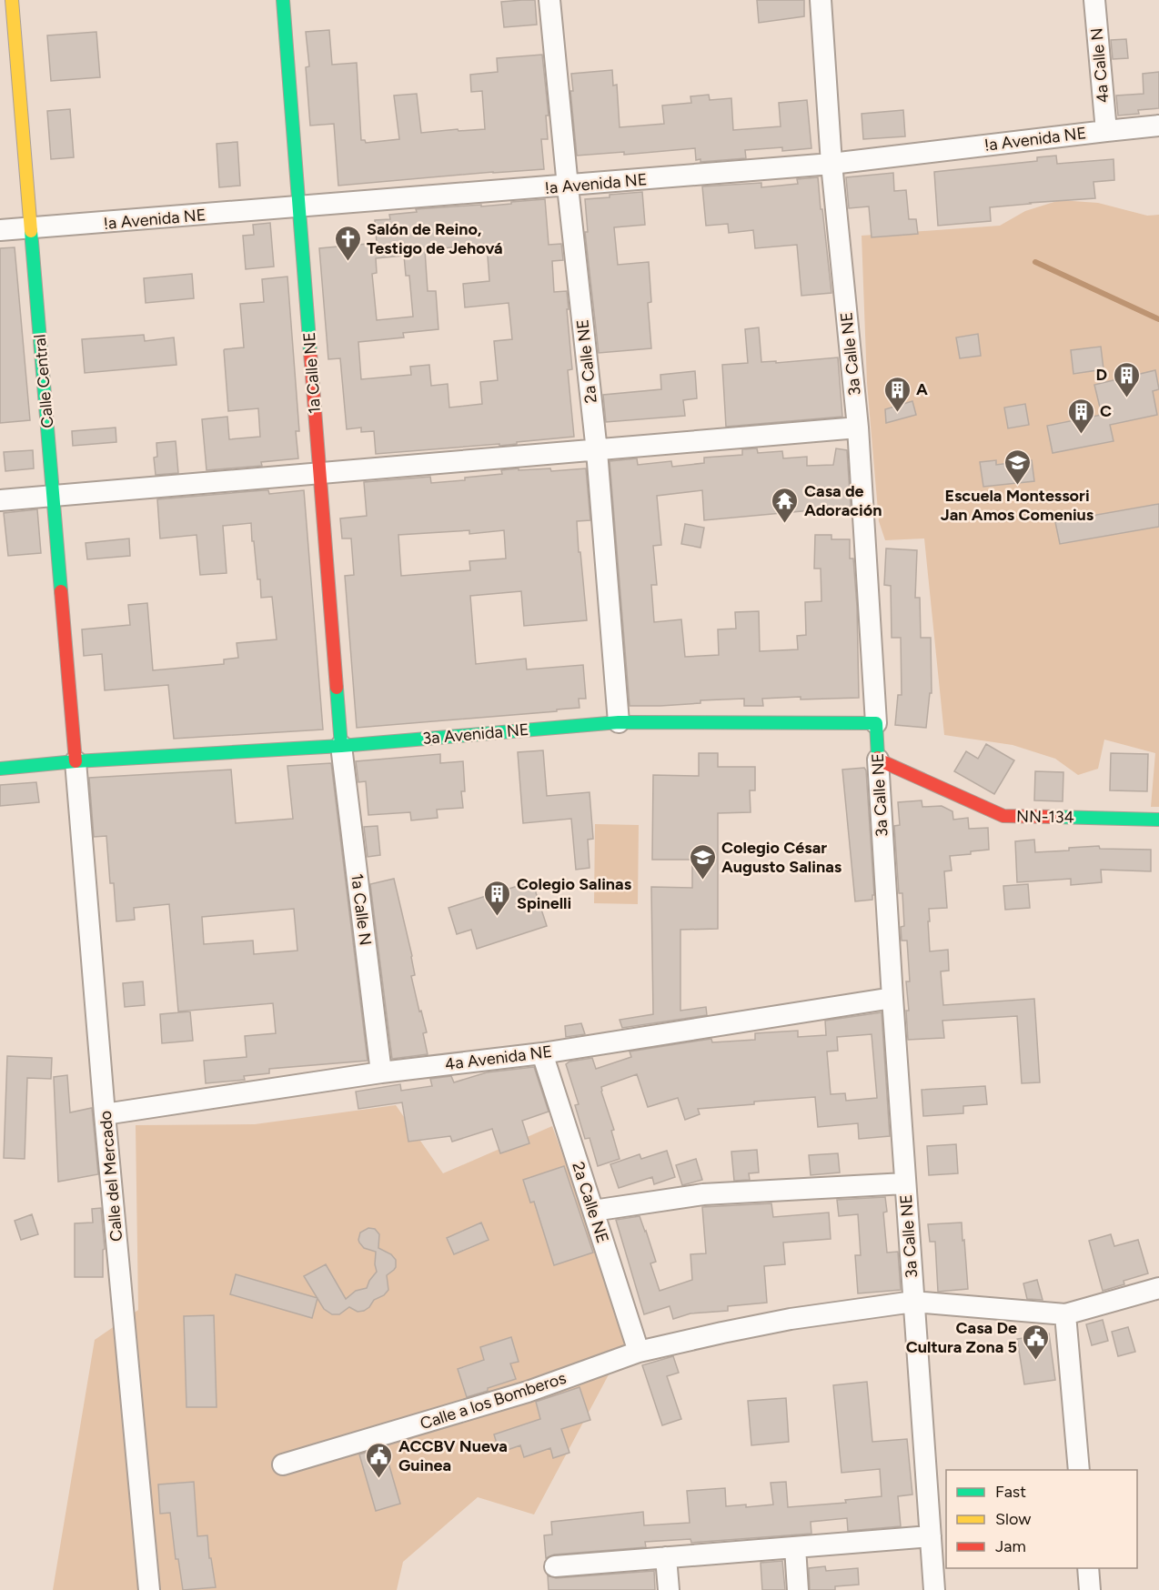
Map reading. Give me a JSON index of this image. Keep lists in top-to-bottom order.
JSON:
{
  "streets": {
    "main road": [
      "3a Calle NE",
      "1a Calle NE",
      "Calle Central",
      "3a Avenida NE",
      "NN-134"
    ],
    "street": [
      "4a Calle N",
      "!a Avenida NE",
      "2a Calle NE",
      "1a Calle N",
      "4a Avenida NE",
      "Calle del Mercado",
      "Calle a los Bomberos"
    ]
  },
  "crossings": [
    ["4a Calle N", "!a Avenida NE"],
    ["!a Avenida NE", "3a Calle NE"],
    ["!a Avenida NE", "2a Calle NE"],
    ["!a Avenida NE", "1a Calle NE"],
    ["!a Avenida NE", "Calle Central"],
    ["3a Calle NE", "3a Avenida NE"],
    ["3a Calle NE", "NN-134"],
    ["3a Calle NE", "4a Avenida NE"],
    ["3a Calle NE", "Calle a los Bomberos"],
    ["2a Calle NE", "3a Avenida NE"],
    ["2a Calle NE", "4a Avenida NE"],
    ["2a Calle NE", "Calle a los Bomberos"],
    ["1a Calle NE", "3a Avenida NE"],
    ["1a Calle NE", "1a Calle N"],
    ["Calle Central", "3a Avenida NE"],
    ["Calle Central", "Calle del Mercado"],
    ["3a Avenida NE", "1a Calle N"],
    ["3a Avenida NE", "Calle del Mercado"],
    ["1a Calle N", "4a Avenida NE"],
    ["4a Avenida NE", "Calle del Mercado"]
  ],
  "places": {
    "church": ["Salón de Reino, Testigo de Jehová"],
    "building": [
      "D",
      "A",
      "C",
      "Colegio Salinas Spinelli"
    ],
    "school or university": ["Escuela Montessori Jan Amos Comenius", "Colegio César Augusto Salinas"],
    "temple": ["Casa de Adoración"],
    "public building": ["Casa De Cultura Zona 5", "ACCBV Nueva Guinea"]
  },
  "legend": ["Fast", "Slow", "Jam"]
}
